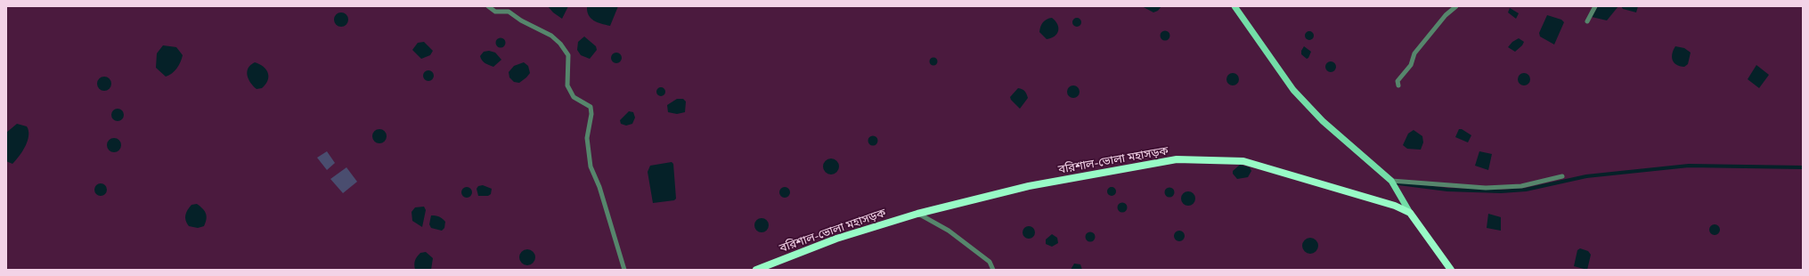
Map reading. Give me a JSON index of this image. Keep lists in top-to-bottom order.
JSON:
{
  "streets": {
    "highway": ["বরিশাল-ভোলা মহাসড়ক"]
  }
}
